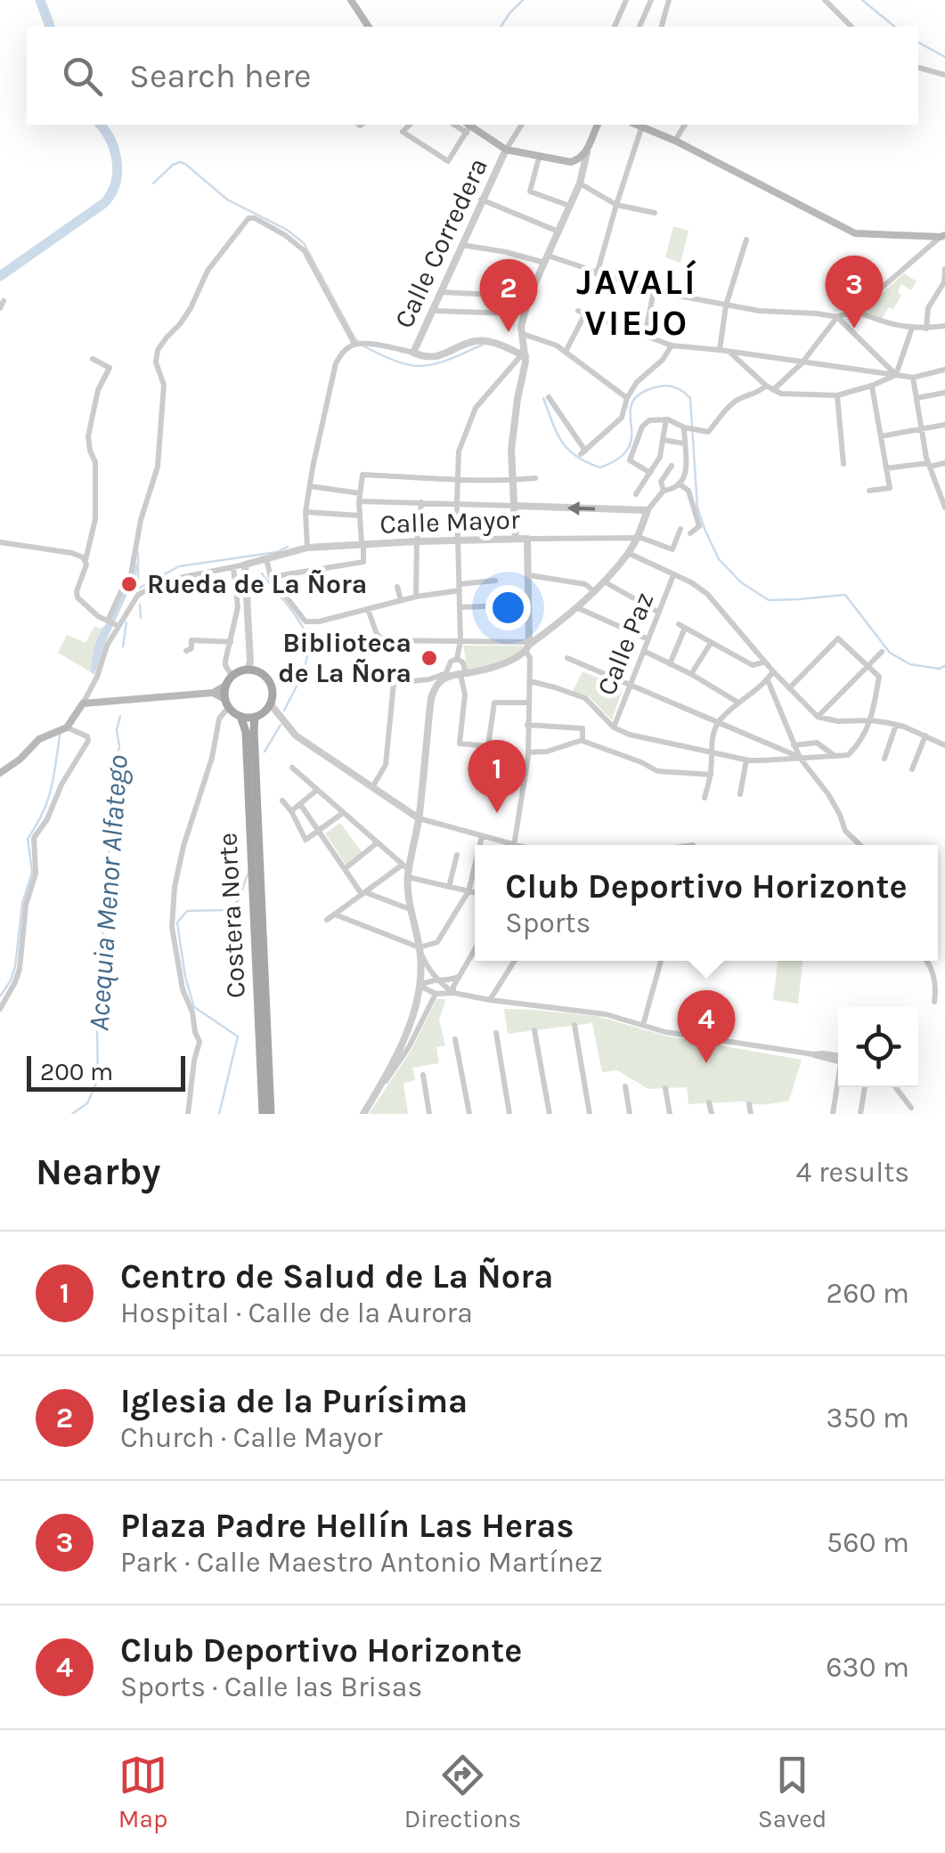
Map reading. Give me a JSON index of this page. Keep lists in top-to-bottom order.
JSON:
{
  "streets": {
    "main road": ["Costera Norte"],
    "street": ["Calle Corredera", "Calle Mayor", "Calle Paz"]
  },
  "districts": ["JAVALÍ VIEJO"],
  "water": ["Acequia Menor Alfatego"],
  "places": ["Rueda de La Ñora", "Biblioteca de La Ñora"],
  "scale_bar": "200 m",
  "page": {
    "search": "Search here",
    "pins": [
      "3",
      "2",
      "1",
      "4"
    ],
    "popup": ["Club Deportivo Horizonte", "Sports"],
    "scale": "200 m",
    "heading": ["Nearby", "4 results"],
    "list": [
      {
        "mark": "1",
        "name": "Centro de Salud de La Ñora",
        "note": "Hospital · Calle de la Aurora",
        "value": "260 m"
      },
      {
        "mark": "2",
        "name": "Iglesia de la Purísima",
        "note": "Church · Calle Mayor",
        "value": "350 m"
      },
      {
        "mark": "3",
        "name": "Plaza Padre Hellín Las Heras",
        "note": "Park · Calle Maestro Antonio Martínez",
        "value": "560 m"
      },
      {
        "mark": "4",
        "name": "Club Deportivo Horizonte",
        "note": "Sports · Calle las Brisas",
        "value": "630 m"
      }
    ],
    "nav": ["Map", "Directions", "Saved"]
  }
}
